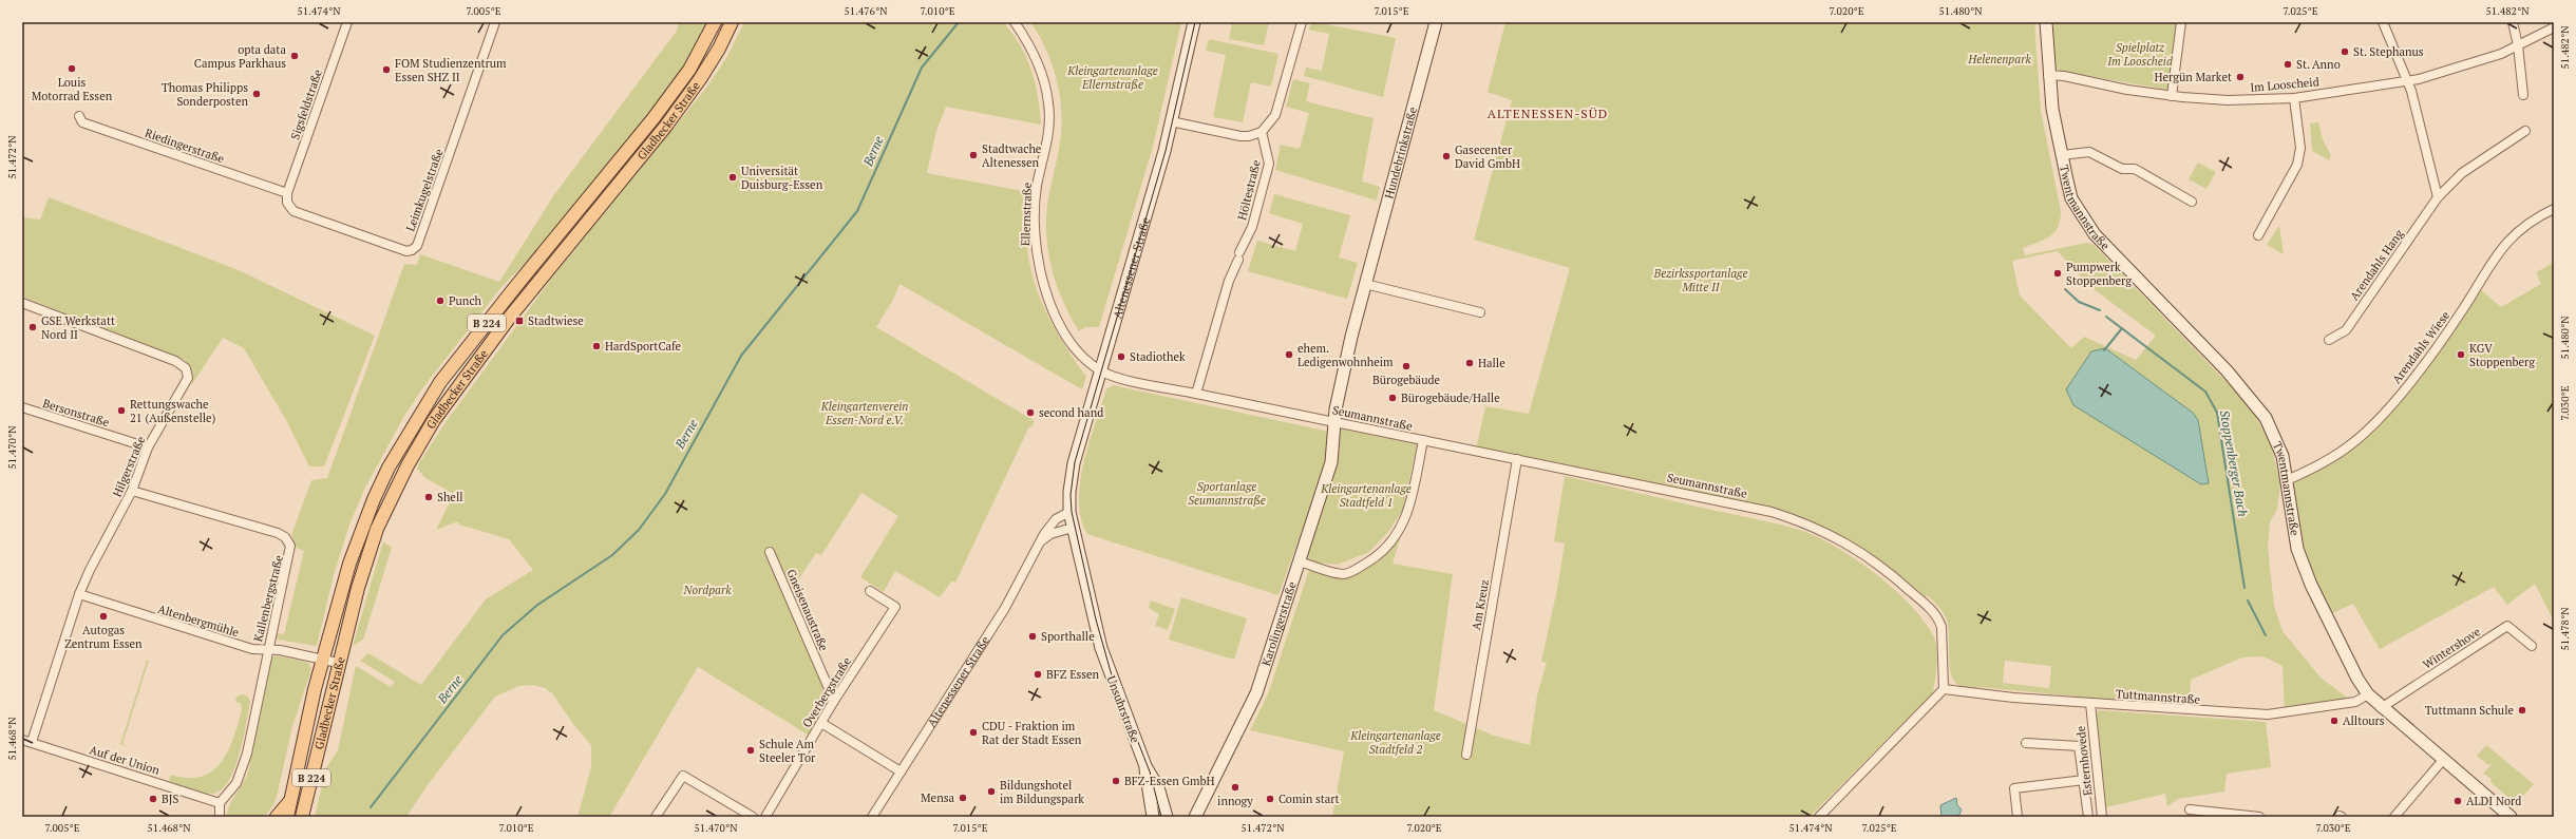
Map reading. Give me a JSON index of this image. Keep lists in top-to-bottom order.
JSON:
{
  "streets": {
    "main road": ["Gladbecker Straße", "B 224"],
    "street": [
      "Im Looscheid",
      "Sigsfeldstraße",
      "Riedingerstraße",
      "Hundebrinkstraße",
      "Leimkugelstraße",
      "Höltestraße",
      "Twentmannstraße",
      "Ellernstraße",
      "Arendahls Hang",
      "Altenessener Straße",
      "Arendahls Wiese",
      "Bersonstraße",
      "Seumannstraße",
      "Hilgerstraße",
      "Kallenbergstraße",
      "Am Kreuz",
      "Gneisenaustraße",
      "Altenbergmühle",
      "Karolingerstraße",
      "Wintershove",
      "Overbergstraße",
      "Tuttmannstraße",
      "Unsuhrstraße",
      "Auf der Union",
      "Esternhovede"
    ]
  },
  "crossings": [
    ["Im Looscheid", "Twentmannstraße"],
    ["Sigsfeldstraße", "Riedingerstraße"],
    ["Sigsfeldstraße", "Leimkugelstraße"],
    ["Gladbecker Straße", "Altenbergmühle"],
    ["Riedingerstraße", "Leimkugelstraße"],
    ["Hundebrinkstraße", "Seumannstraße"],
    ["Hundebrinkstraße", "Karolingerstraße"],
    ["Höltestraße", "Seumannstraße"],
    ["Twentmannstraße", "Arendahls Wiese"],
    ["Twentmannstraße", "Wintershove"],
    ["Twentmannstraße", "Tuttmannstraße"],
    ["Ellernstraße", "Altenessener Straße"],
    ["Ellernstraße", "Seumannstraße"],
    ["Altenessener Straße", "Seumannstraße"],
    ["Altenessener Straße", "Unsuhrstraße"],
    ["Bersonstraße", "Hilgerstraße"],
    ["Seumannstraße", "Am Kreuz"],
    ["Seumannstraße", "Karolingerstraße"],
    ["Seumannstraße", "Tuttmannstraße"],
    ["Hilgerstraße", "Kallenbergstraße"],
    ["Hilgerstraße", "Altenbergmühle"],
    ["Hilgerstraße", "Auf der Union"],
    ["Kallenbergstraße", "Altenbergmühle"],
    ["Kallenbergstraße", "Auf der Union"],
    ["Gneisenaustraße", "Overbergstraße"],
    ["Tuttmannstraße", "Esternhovede"]
  ],
  "districts": ["ALTENESSEN-SÜD"],
  "water": ["Berne", "Stoppenberger Bach"],
  "parks": [
    "Spielplatz Im Looscheid",
    "Helenenpark",
    "Kleingartenanlage Ellernstraße",
    "Bezirkssportanlage Mitte II",
    "Kleingartenverein Essen-Nord e.V.",
    "Sportanlage Seumannstraße",
    "Kleingartenanlage Stadtfeld 1",
    "Nordpark",
    "Kleingartenanlage Stadtfeld 2"
  ],
  "places": {
    "other": [
      "St. Stephanus",
      "opta data Campus Parkhaus",
      "St. Anno",
      "Louis Motorrad Essen",
      "FOM Studienzentrum Essen SHZ II",
      "Hergün Market",
      "Thomas Philipps Sonderposten",
      "Stadtwache Altenessen",
      "Gasecenter David GmbH",
      "Universität Duisburg-Essen",
      "Pumpwerk Stoppenberg",
      "Punch",
      "GSE Werkstatt Nord II",
      "HardSportCafe",
      "ehem. Ledigenwohnheim",
      "KGV Stoppenberg",
      "Stadiothek",
      "Halle",
      "Bürogebäude",
      "Bürogebäude/Halle",
      "Rettungswache 21 (Außenstelle)",
      "second hand",
      "Shell",
      "Autogas Zentrum Essen",
      "Sporthalle",
      "BFZ Essen",
      "Tuttmann Schule",
      "Alltours",
      "CDU - Fraktion im Rat der Stadt Essen",
      "Schule Am Steeler Tor",
      "BFZ-Essen GmbH",
      "innogy",
      "Bildungshotel im Bildungspark",
      "Mensa",
      "BJS",
      "Comin start",
      "ALDI Nord"
    ],
    "transit": ["Stadtwiese"]
  },
  "coordinates": [
    "51.474°N",
    "7.005°E",
    "51.476°N",
    "7.010°E",
    "7.015°E",
    "7.020°E",
    "51.480°N",
    "7.025°E",
    "51.482°N",
    "51.472°N",
    "7.030°E",
    "51.470°N",
    "51.478°N",
    "51.468°N"
  ]
}
